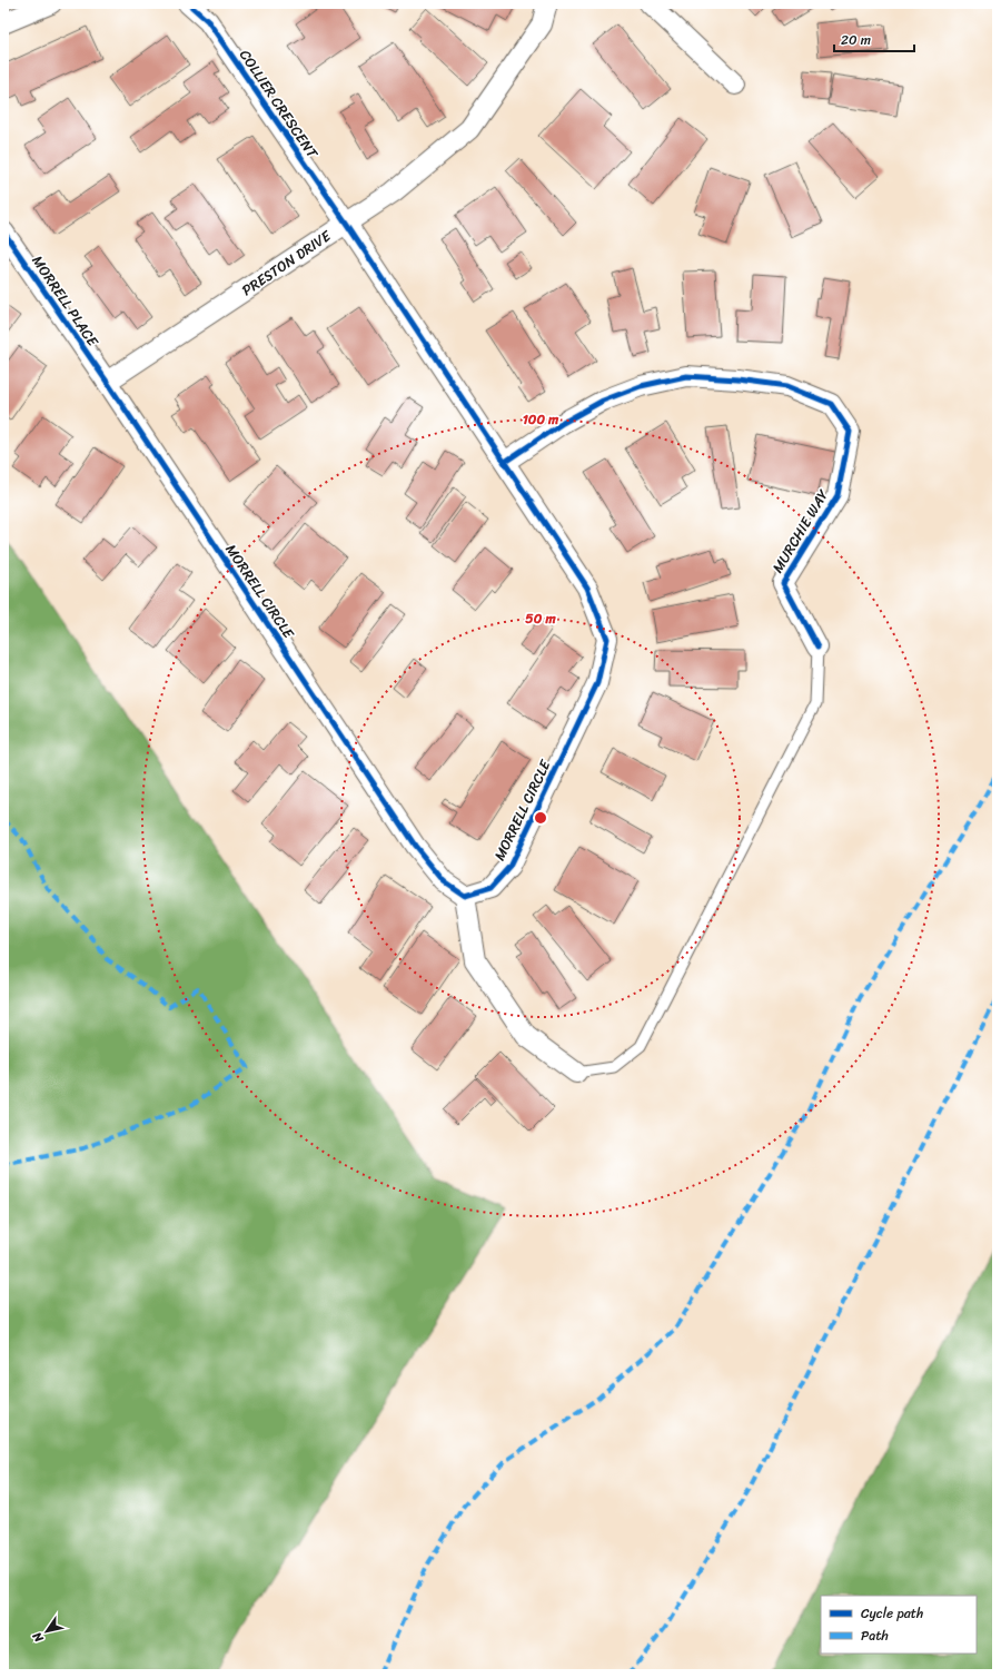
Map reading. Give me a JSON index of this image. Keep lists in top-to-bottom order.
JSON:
{
  "streets": {
    "street": [
      "COLLIER CRESCENT",
      "PRESTON DRIVE",
      "MORRELL PLACE",
      "MURCHIE WAY",
      "MORRELL CIRCLE"
    ]
  },
  "crossings": [
    ["COLLIER CRESCENT", "PRESTON DRIVE"],
    ["COLLIER CRESCENT", "MORRELL CIRCLE"],
    ["PRESTON DRIVE", "MORRELL PLACE"],
    ["PRESTON DRIVE", "MORRELL CIRCLE"],
    ["MORRELL PLACE", "MORRELL CIRCLE"],
    ["MURCHIE WAY", "MORRELL CIRCLE"]
  ],
  "legend": ["Cycle path", "Path"],
  "scale_bar": "20 m",
  "north": "bottom left",
  "rings": ["100 m", "50 m"]
}
